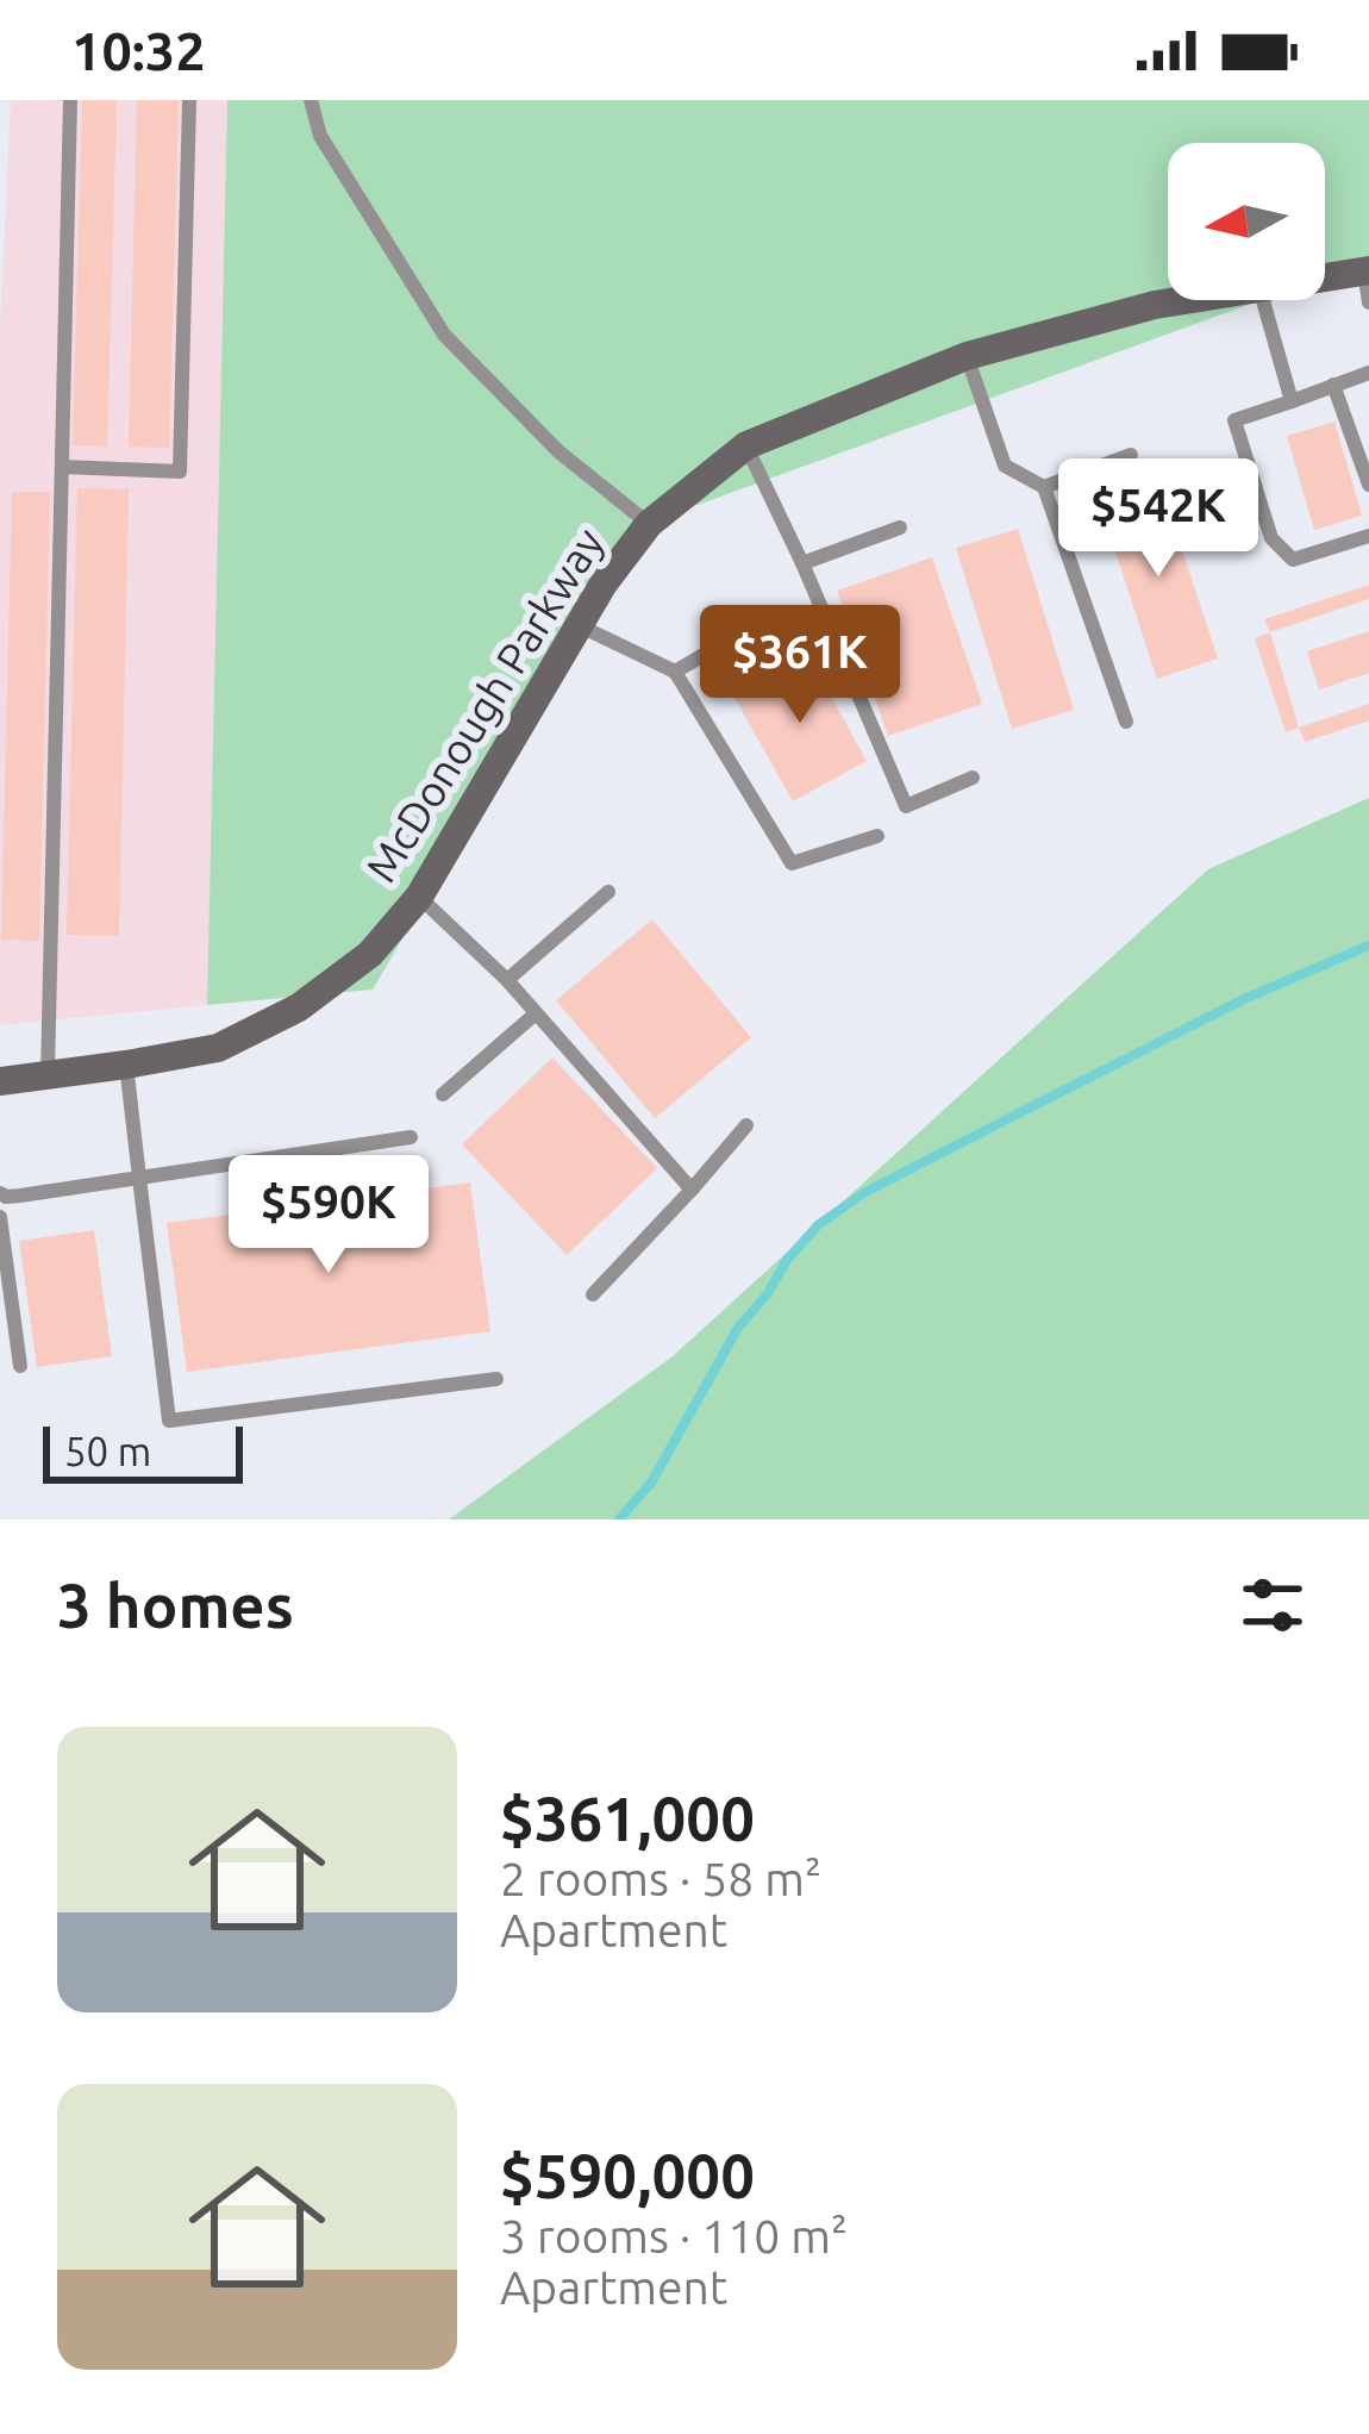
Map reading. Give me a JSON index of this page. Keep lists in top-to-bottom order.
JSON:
{
  "streets": {
    "street": ["McDonough Parkway"]
  },
  "scale_bar": "50 m",
  "north": "left",
  "page": {
    "status": "10:32",
    "price": ["$542K", "$361K", "$590K"],
    "scale": "50 m",
    "heading": "3 homes",
    "list": [
      {
        "name": "$361,000",
        "note": "2 rooms · 58 m² · Apartment"
      },
      {
        "name": "$590,000",
        "note": "3 rooms · 110 m² · Apartment"
      }
    ]
  }
}
